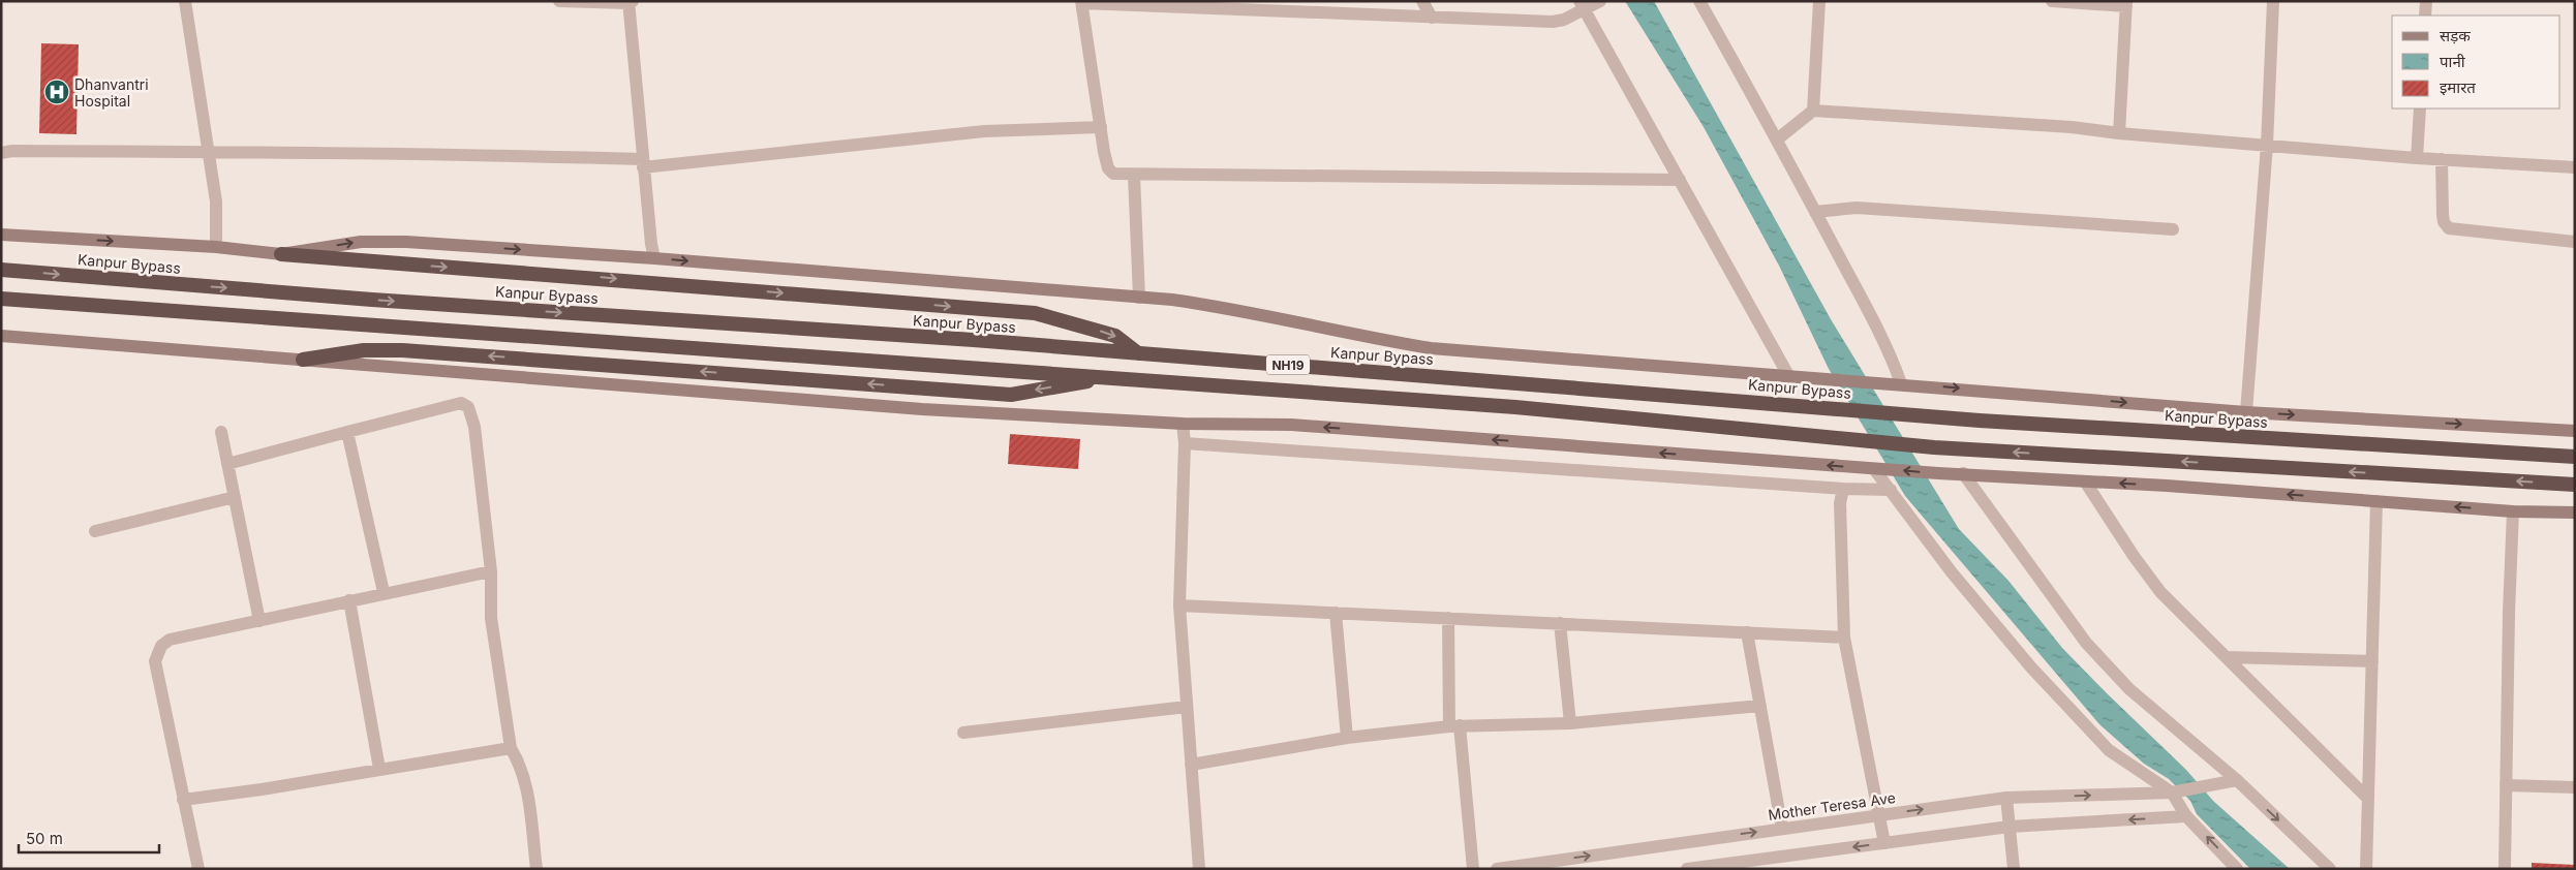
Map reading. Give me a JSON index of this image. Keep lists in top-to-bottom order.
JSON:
{
  "streets": {
    "highway": ["Kanpur Bypass", "NH19"],
    "street": ["Mother Teresa Ave"]
  },
  "places": {
    "hospital": ["Dhanvantri Hospital"]
  },
  "legend": ["सड़क", "पानी", "इमारत"],
  "scale_bar": "50 m"
}
